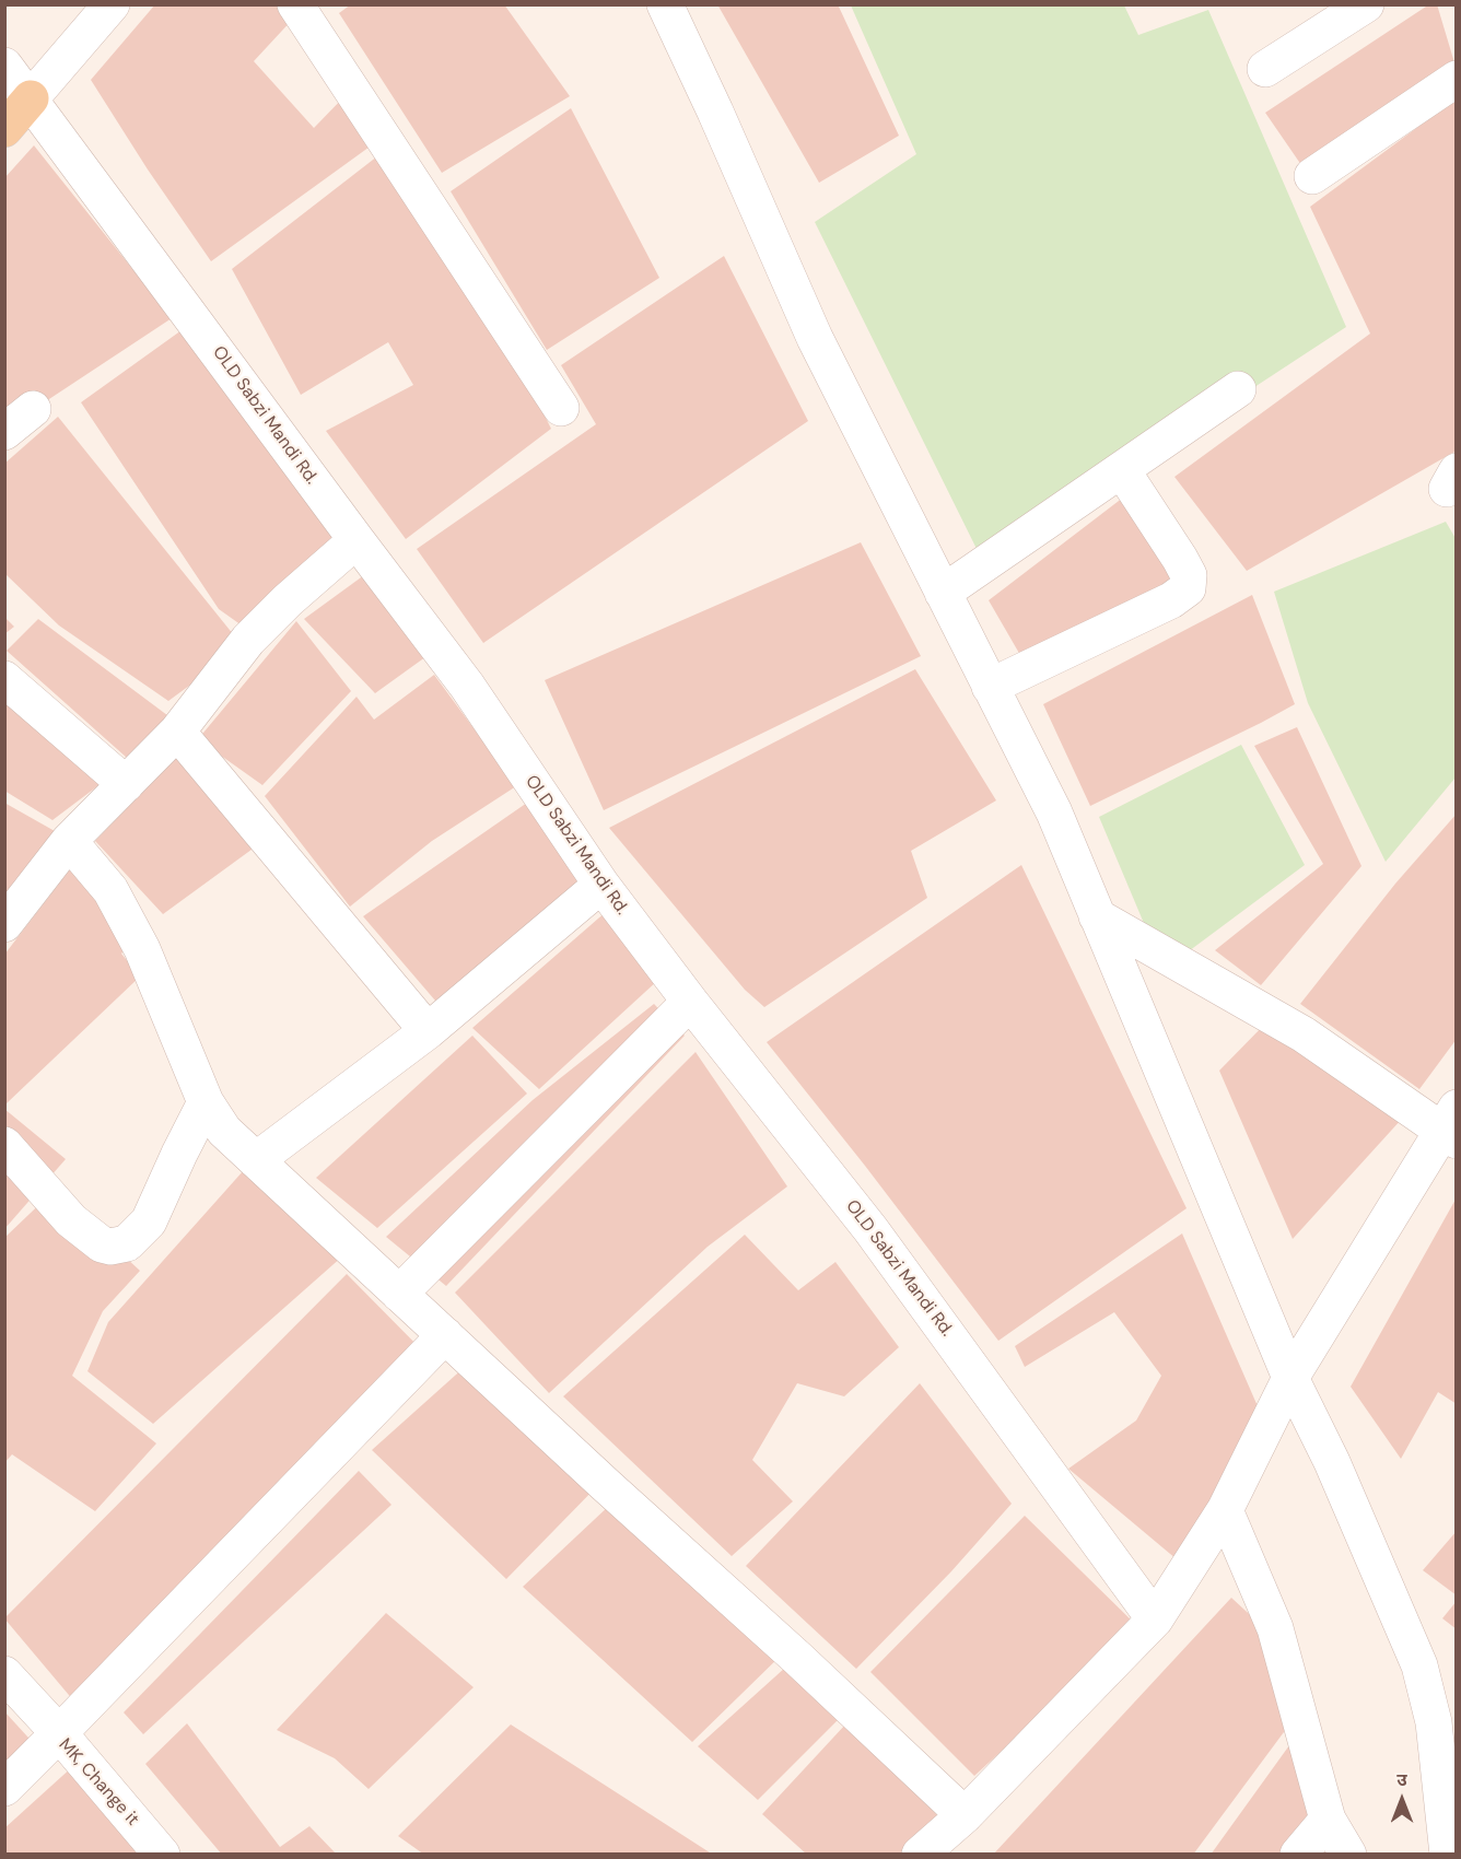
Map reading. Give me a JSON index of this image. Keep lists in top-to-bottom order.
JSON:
{
  "streets": {
    "street": ["OLD Sabzi Mandi Rd.", "MK, Change it"]
  },
  "north": "top"
}
